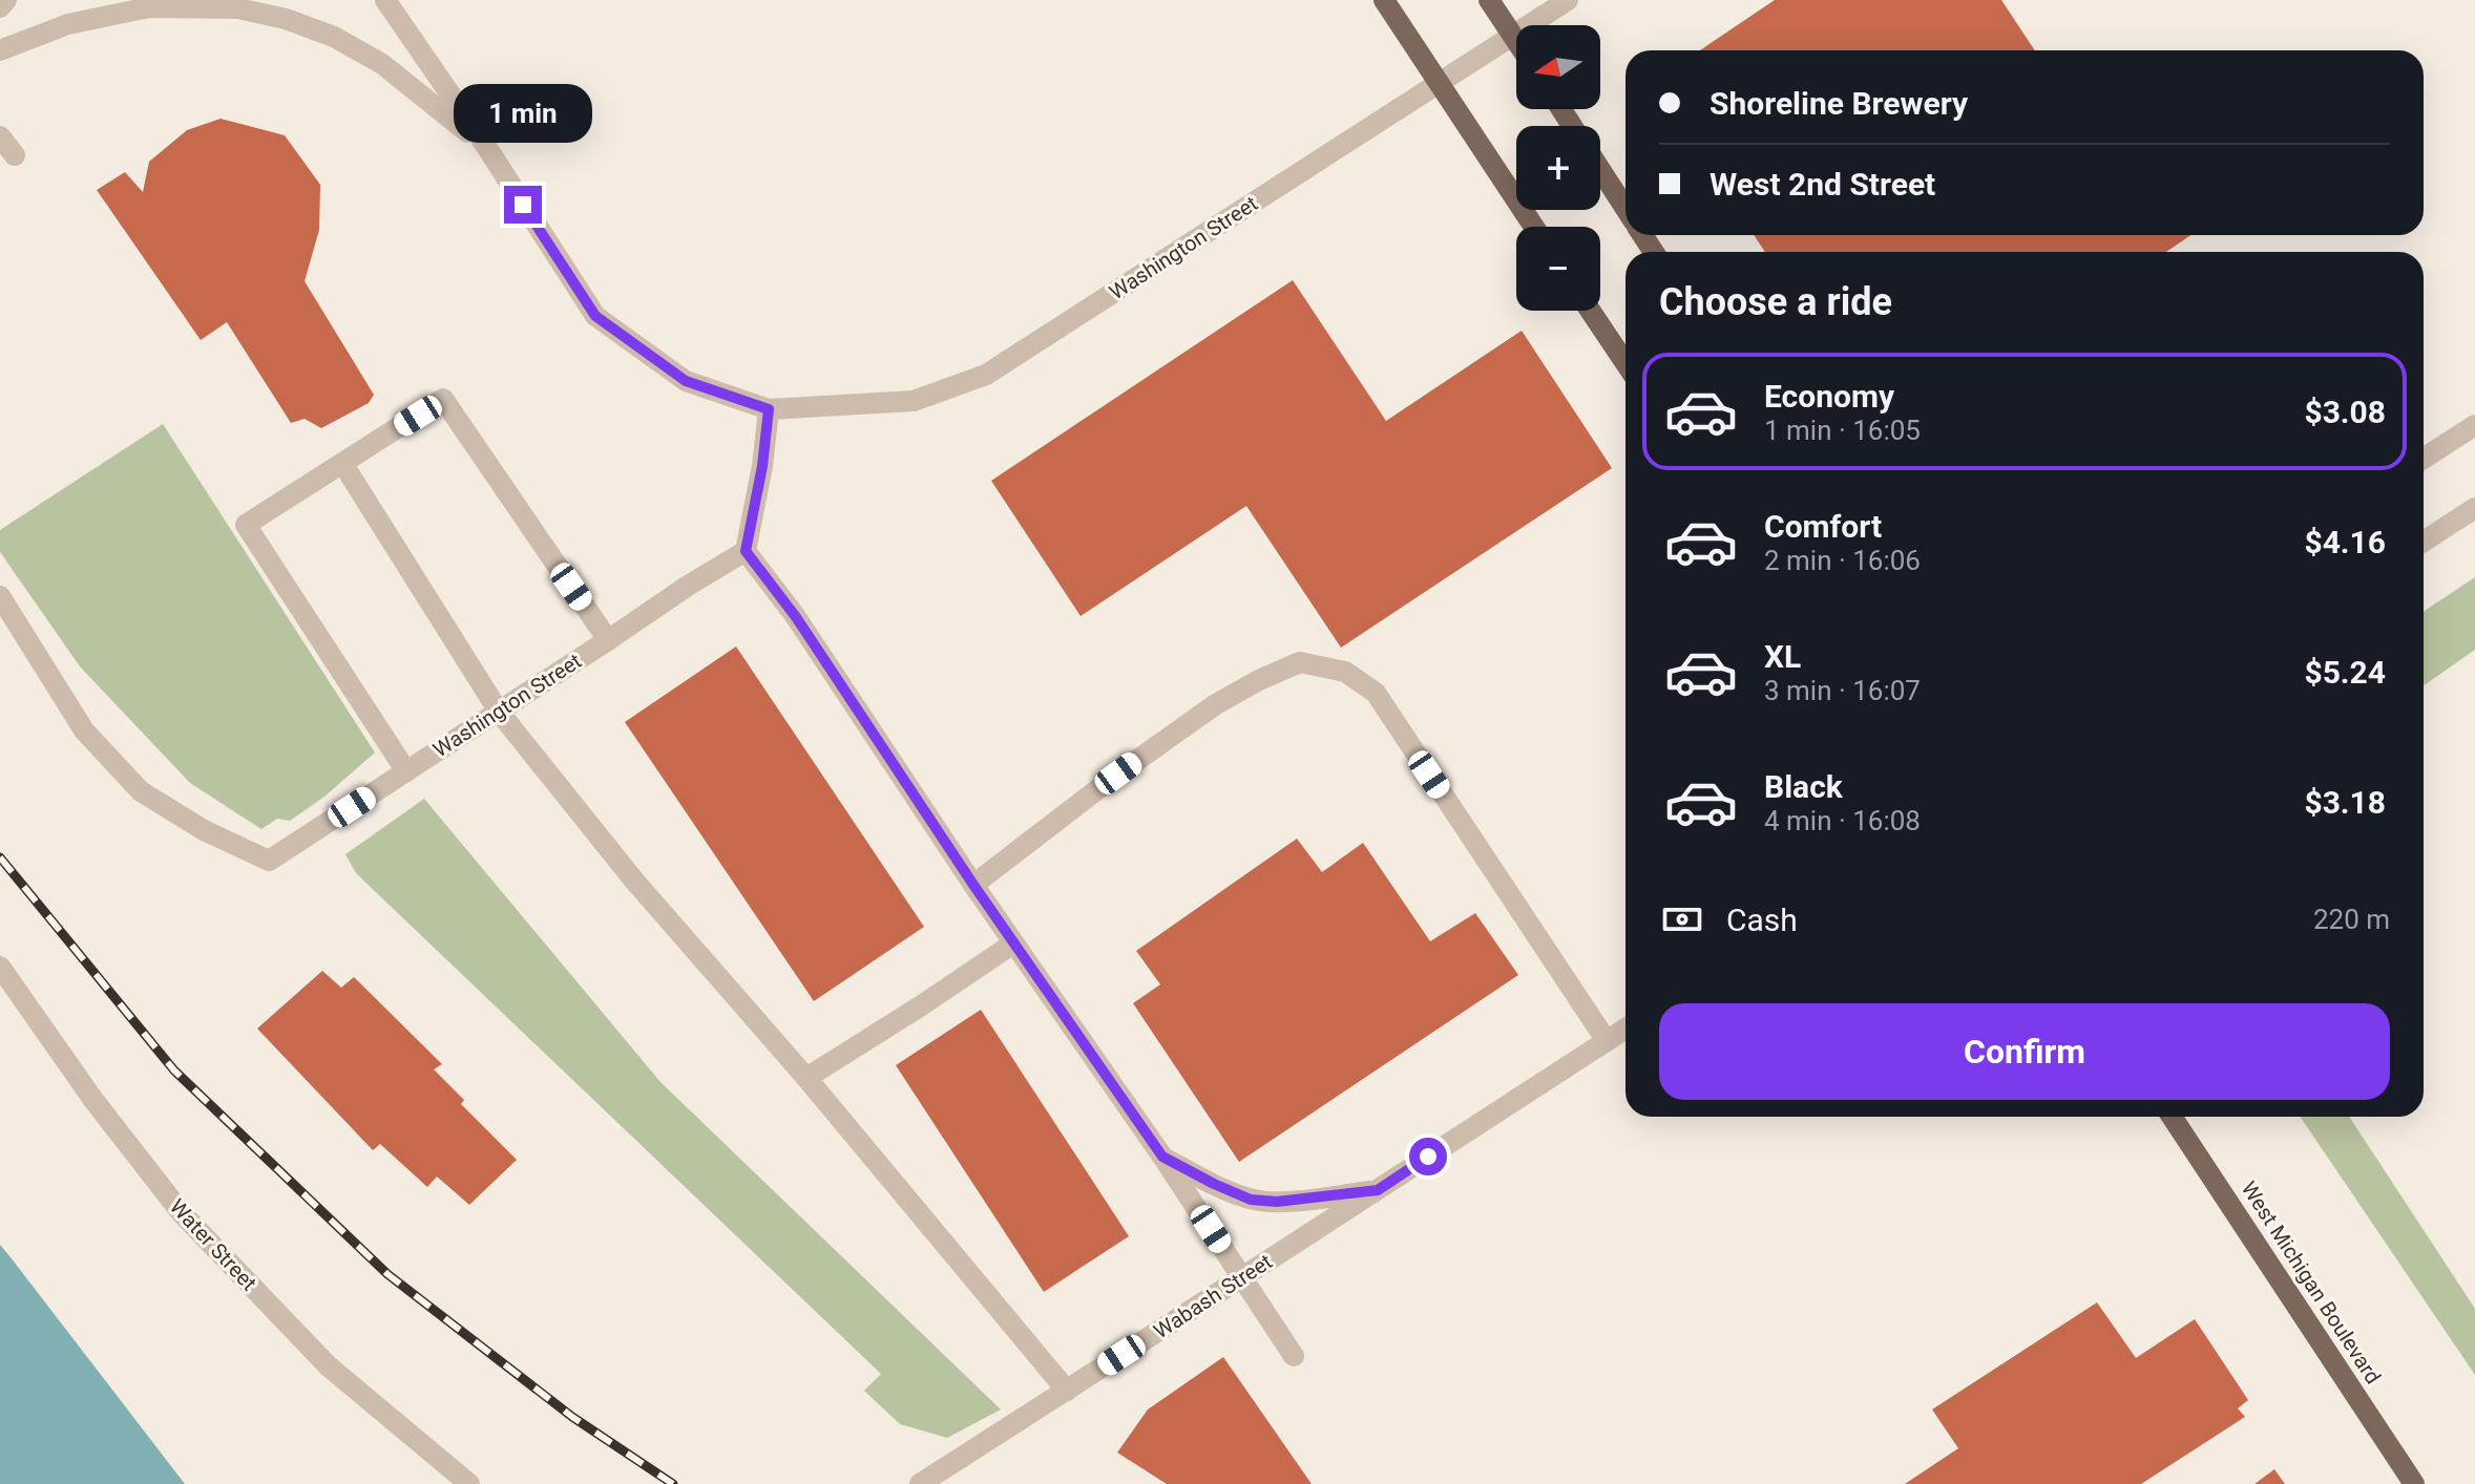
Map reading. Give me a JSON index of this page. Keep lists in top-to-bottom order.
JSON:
{
  "streets": {
    "main road": ["West Michigan Boulevard"],
    "street": ["Washington Street", "Water Street", "Wabash Street"]
  },
  "north": "left",
  "page": {
    "map_buttons": ["+", "−"],
    "banner": ["Shoreline Brewery", "West 2nd Street"],
    "bubble": "1 min",
    "heading": "Choose a ride",
    "list": [
      {
        "name": "Economy",
        "note": "1 min · 16:05",
        "value": "$3.08"
      },
      {
        "name": "Comfort",
        "note": "2 min · 16:06",
        "value": "$4.16"
      },
      {
        "name": "XL",
        "note": "3 min · 16:07",
        "value": "$5.24"
      },
      {
        "name": "Black",
        "note": "4 min · 16:08",
        "value": "$3.18"
      }
    ],
    "pay": ["Cash", "220 m"],
    "buttons": "Confirm"
  }
}
